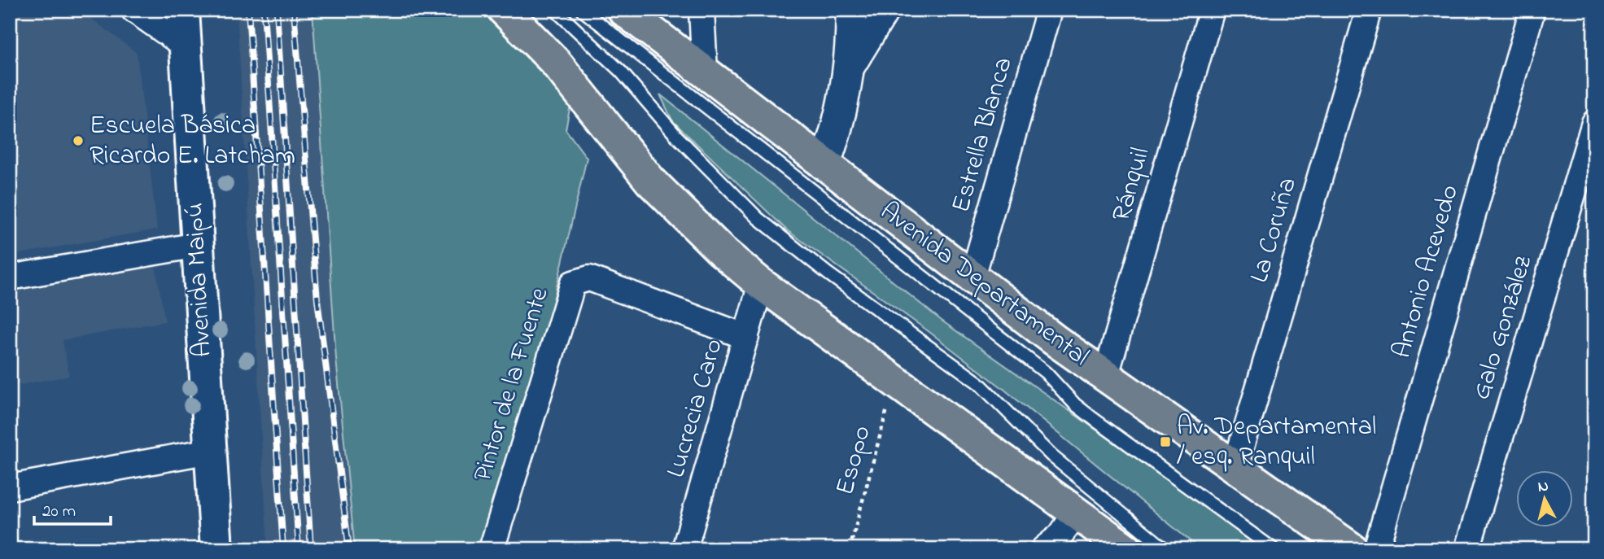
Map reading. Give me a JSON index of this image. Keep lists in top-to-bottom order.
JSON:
{
  "streets": {
    "main road": ["Avenida Maipú", "Avenida Departamental"],
    "street": [
      "Estrella Blanca",
      "Ránquil",
      "La Coruña",
      "Antonio Acevedo",
      "Galo González",
      "Pintor de la Fuente",
      "Lucrecia Caro"
    ],
    "path": ["Esopo"]
  },
  "crossings": [
    ["Estrella Blanca", "Avenida Departamental"],
    ["Ránquil", "Avenida Departamental"],
    ["La Coruña", "Avenida Departamental"],
    ["Pintor de la Fuente", "Lucrecia Caro"]
  ],
  "places": {
    "other": ["Escuela Básica Ricardo E. Latcham"],
    "transit": ["Av. Departamental / esq. Ranquil"]
  },
  "scale_bar": "20 m",
  "north": "top"
}
